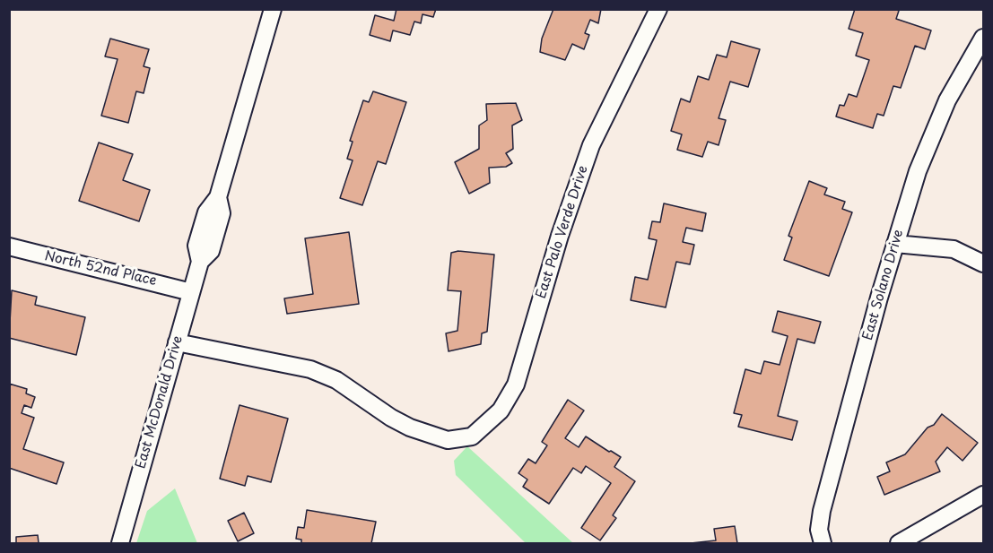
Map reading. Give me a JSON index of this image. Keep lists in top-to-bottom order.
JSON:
{
  "streets": {
    "street": [
      "East Palo Verde Drive",
      "North 52nd Place",
      "East Solano Drive",
      "East McDonald Drive"
    ]
  },
  "crossings": [
    ["East Palo Verde Drive", "East McDonald Drive"],
    ["North 52nd Place", "East McDonald Drive"]
  ]
}
